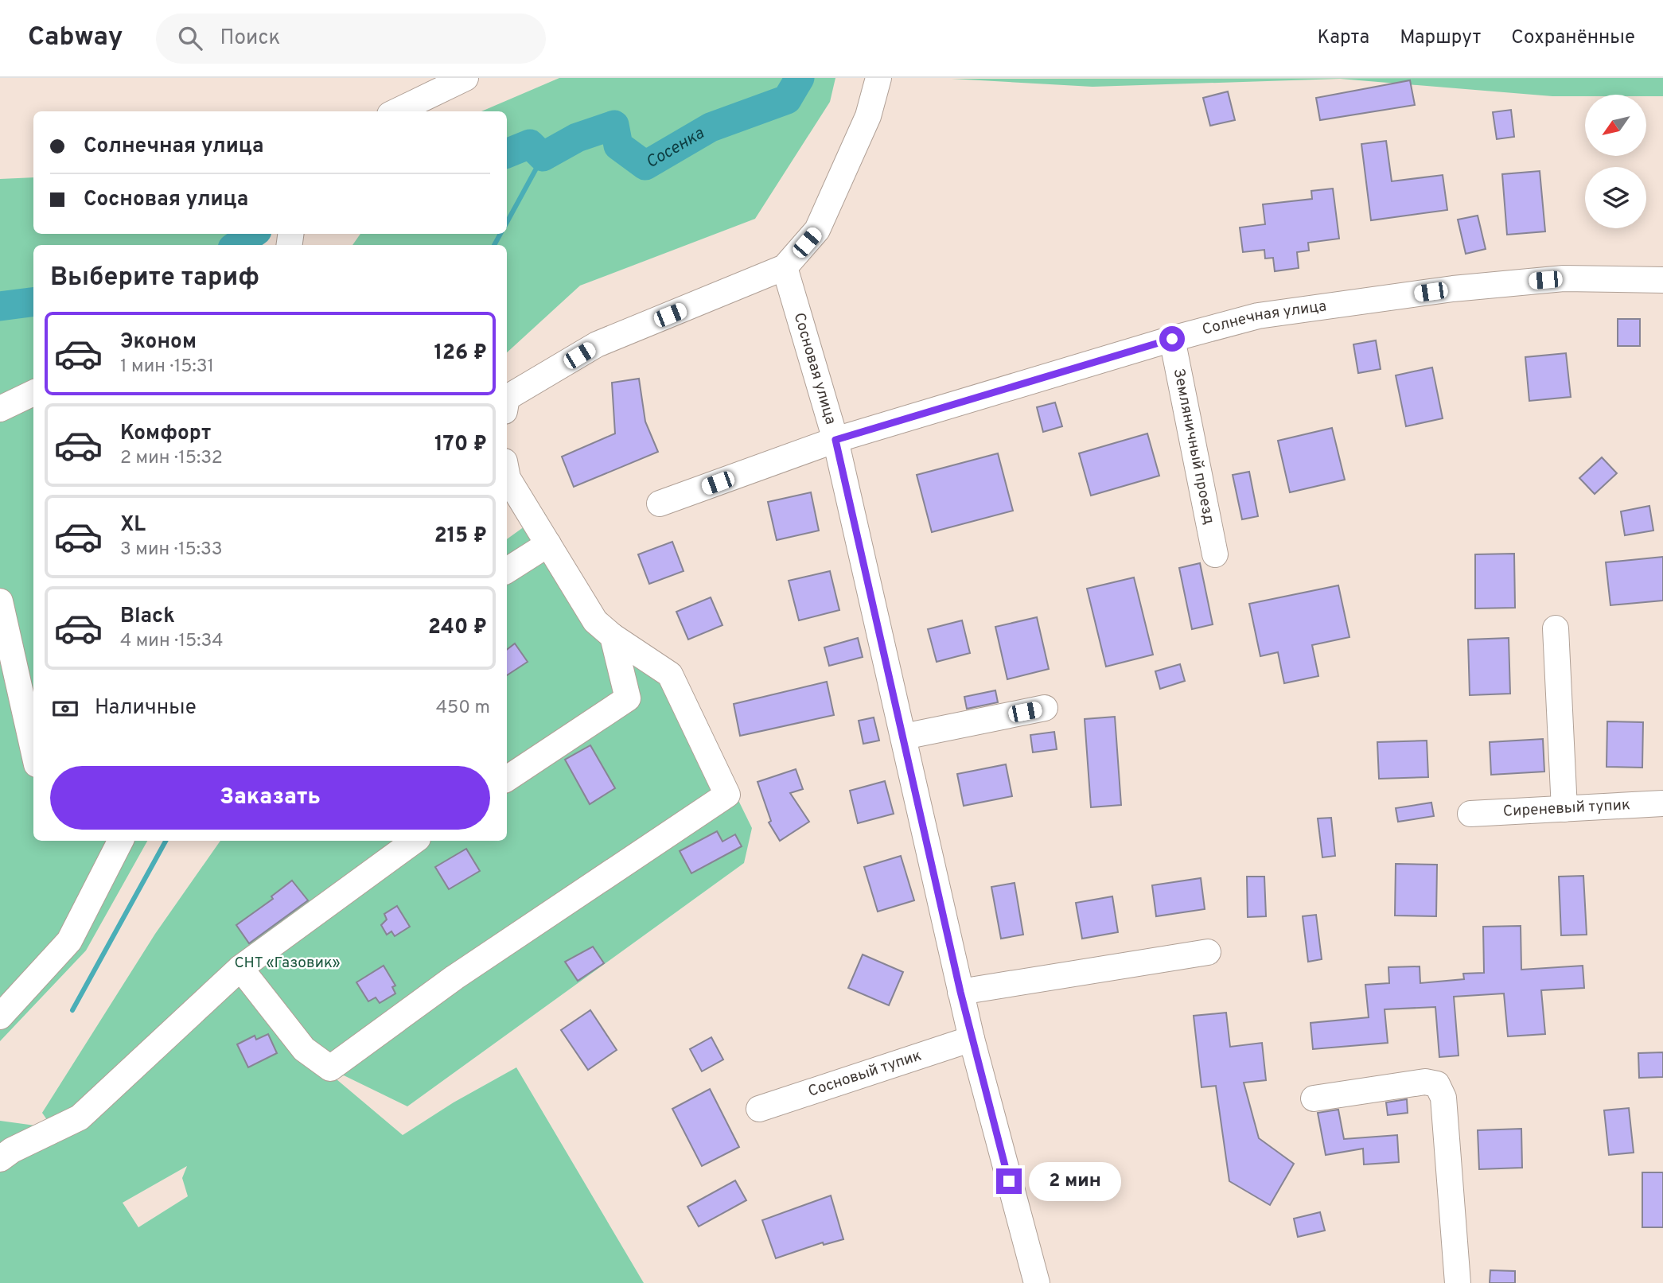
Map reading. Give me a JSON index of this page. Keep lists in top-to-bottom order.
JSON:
{
  "streets": {
    "lane": [
      "Солнечная улица",
      "Сосновая улица",
      "Земляничный проезд",
      "Сиреневый тупик",
      "Сосновый тупик"
    ]
  },
  "crossings": [
    ["Солнечная улица", "Сосновая улица"],
    ["Солнечная улица", "Земляничный проезд"],
    ["Сосновая улица", "Сосновый тупик"]
  ],
  "water": ["Сосенка"],
  "parks": ["СНТ «Газовик»"],
  "north": "bottom left",
  "page": {
    "header": "Cabway",
    "search": "Поиск",
    "nav": ["Карта", "Маршрут", "Сохранённые"],
    "banner": ["Солнечная улица", "Сосновая улица"],
    "heading": "Выберите тариф",
    "list": [
      {
        "name": "Эконом",
        "note": "1 мин · 15:31",
        "value": "126 ₽"
      },
      {
        "name": "Комфорт",
        "note": "2 мин · 15:32",
        "value": "170 ₽"
      },
      {
        "name": "XL",
        "note": "3 мин · 15:33",
        "value": "215 ₽"
      },
      {
        "name": "Black",
        "note": "4 мин · 15:34",
        "value": "240 ₽"
      }
    ],
    "pay": ["Наличные", "450 m"],
    "buttons": "Заказать",
    "bubble": "2 мин"
  }
}
